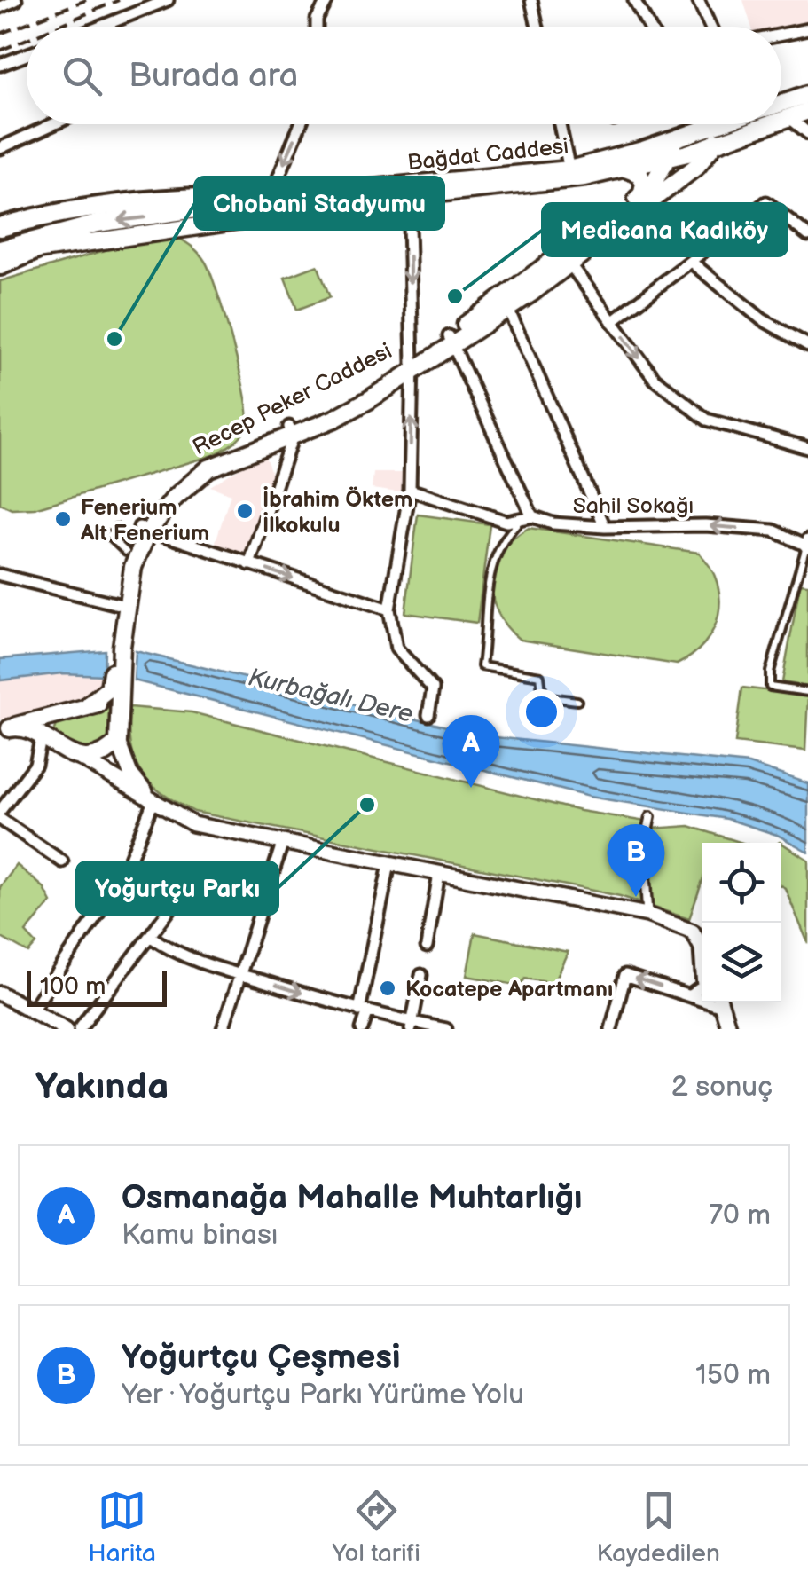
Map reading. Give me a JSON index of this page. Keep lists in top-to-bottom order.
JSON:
{
  "streets": {
    "main road": ["Bağdat Caddesi", "Recep Peker Caddesi"],
    "street": ["Sahil Sokağı"]
  },
  "crossings": [
    ["Bağdat Caddesi", "Recep Peker Caddesi"]
  ],
  "one_way": ["Sahil Sokağı"],
  "water": ["Kurbağalı Dere"],
  "places": [
    "Medicana Kadıköy",
    "Chobani Stadyumu",
    "İbrahim Öktem İlkokulu",
    "Fenerium Alt Fenerium",
    "Yoğurtçu Parkı",
    "Kocatepe Apartmanı"
  ],
  "scale_bar": "100 m",
  "page": {
    "search": "Burada ara",
    "pins": ["A", "B"],
    "scale": "100 m",
    "heading": ["Yakında", "2 sonuç"],
    "list": [
      {
        "mark": "A",
        "name": "Osmanağa Mahalle Muhtarlığı",
        "note": "Kamu binası",
        "value": "70 m"
      },
      {
        "mark": "B",
        "name": "Yoğurtçu Çeşmesi",
        "note": "Yer · Yoğurtçu Parkı Yürüme Yolu",
        "value": "150 m"
      }
    ],
    "nav": ["Harita", "Yol tarifi", "Kaydedilen"]
  }
}
